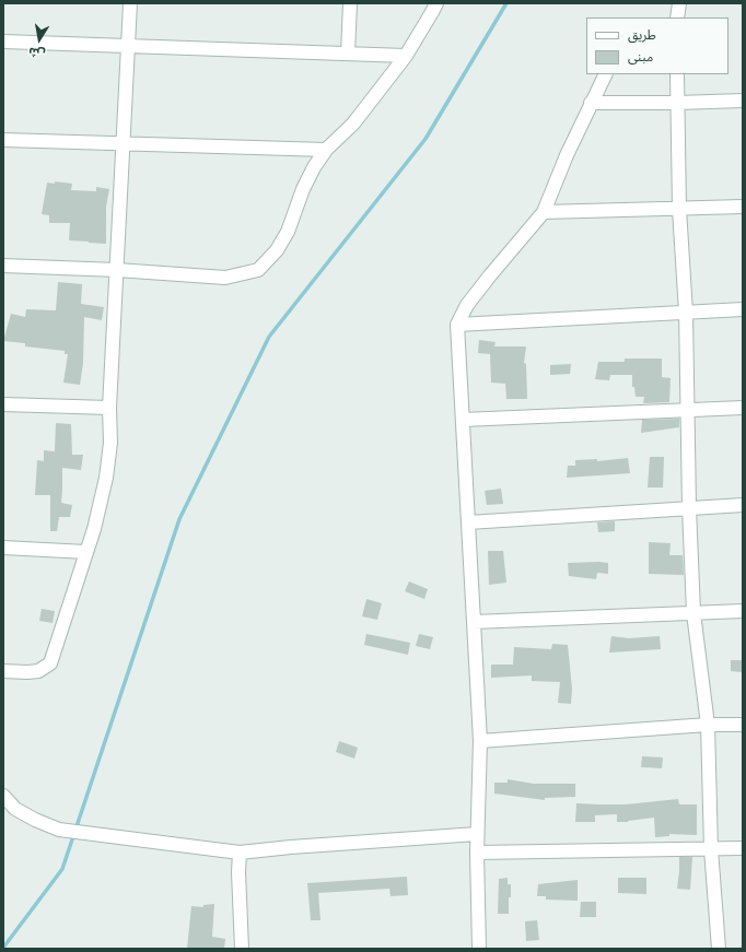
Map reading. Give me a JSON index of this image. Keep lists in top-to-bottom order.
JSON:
{
  "legend": ["طريق", "مبنى"],
  "north": "bottom"
}
